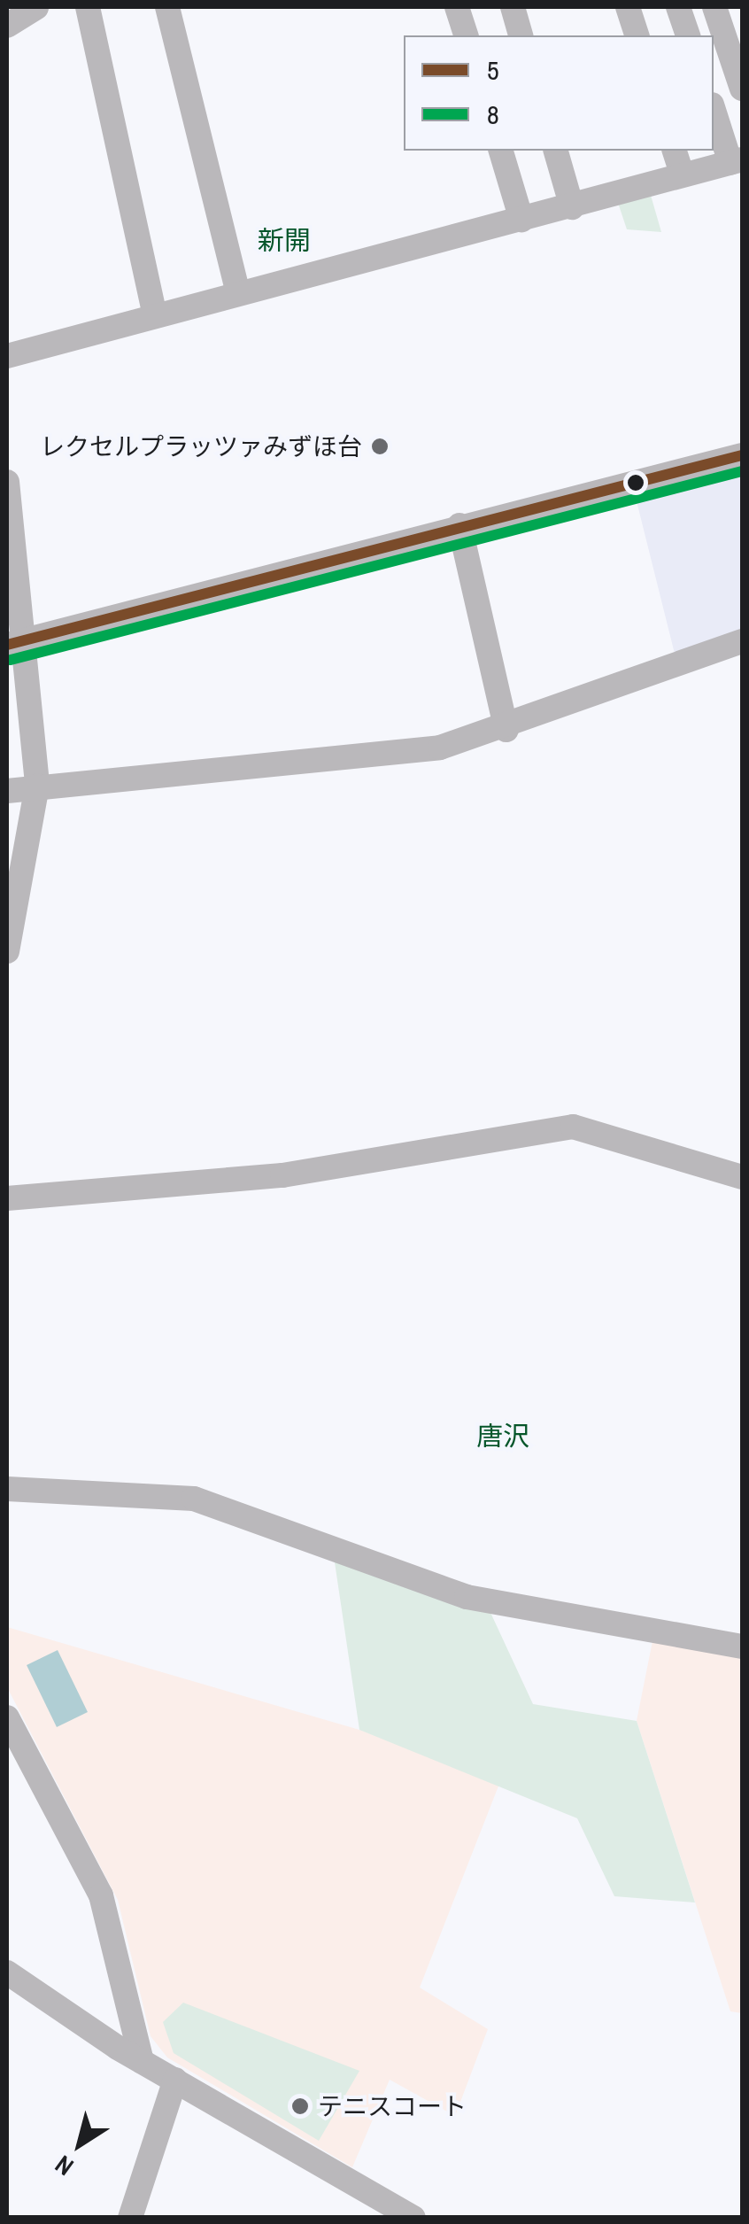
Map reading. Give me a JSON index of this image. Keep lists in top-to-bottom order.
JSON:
{
  "districts": ["新開", "唐沢"],
  "places": ["レクセルプラッツァみずほ台", "テニスコート"],
  "lines": ["transit line 5", "transit line 8"],
  "legend": ["5", "8"],
  "north": "bottom left"
}
